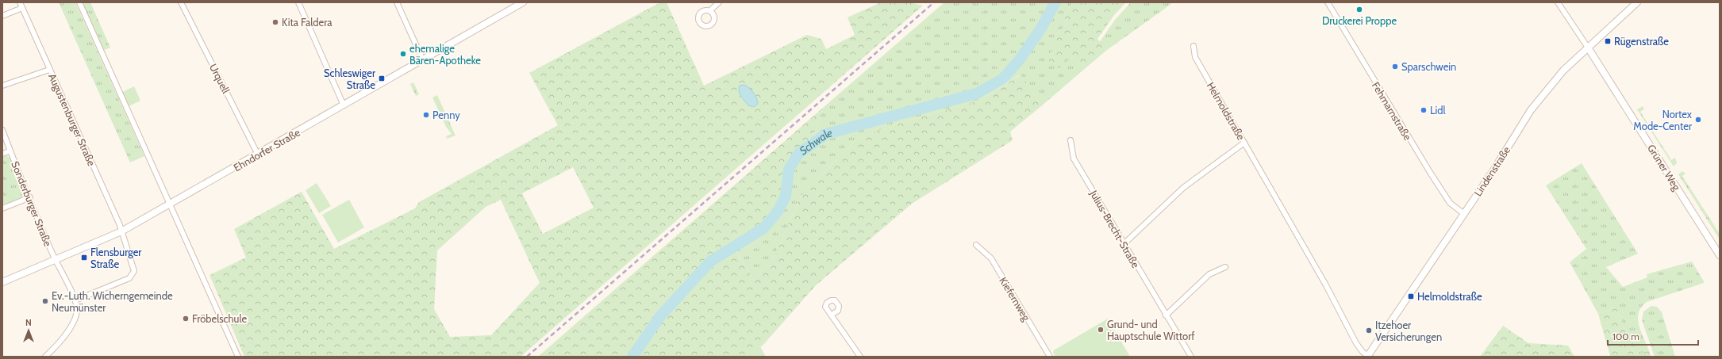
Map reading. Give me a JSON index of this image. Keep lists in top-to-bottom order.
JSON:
{
  "streets": {
    "street": [
      "Urquell",
      "Helmoldstraße",
      "Fehmarnstraße",
      "Augustenburger Straße",
      "Ehndorfer Straße",
      "Grüner Weg",
      "Lindenstraße",
      "Sonderburger Straße",
      "Julius-Brecht-Straße",
      "Kiefernweg"
    ]
  },
  "crossings": [
    ["Urquell", "Ehndorfer Straße"],
    ["Helmoldstraße", "Lindenstraße"],
    ["Fehmarnstraße", "Lindenstraße"],
    ["Augustenburger Straße", "Ehndorfer Straße"],
    ["Augustenburger Straße", "Sonderburger Straße"],
    ["Ehndorfer Straße", "Sonderburger Straße"],
    ["Grüner Weg", "Lindenstraße"]
  ],
  "water": ["Schwale"],
  "places": {
    "other": [
      "Druckerei Proppe",
      "Kita Faldera",
      "ehemalige Bären-Apotheke",
      "Sparschwein",
      "Lidl",
      "Penny",
      "Nortex Mode-Center",
      "Ev.-Luth. Wicherngemeinde Neumünster",
      "Fröbelschule",
      "Grund- und Hauptschule Wittorf",
      "Itzehoer Versicherungen"
    ],
    "transit": [
      "Rügenstraße",
      "Schleswiger Straße",
      "Flensburger Straße",
      "Helmoldstraße"
    ]
  },
  "scale_bar": "100 m",
  "north": "top"
}
